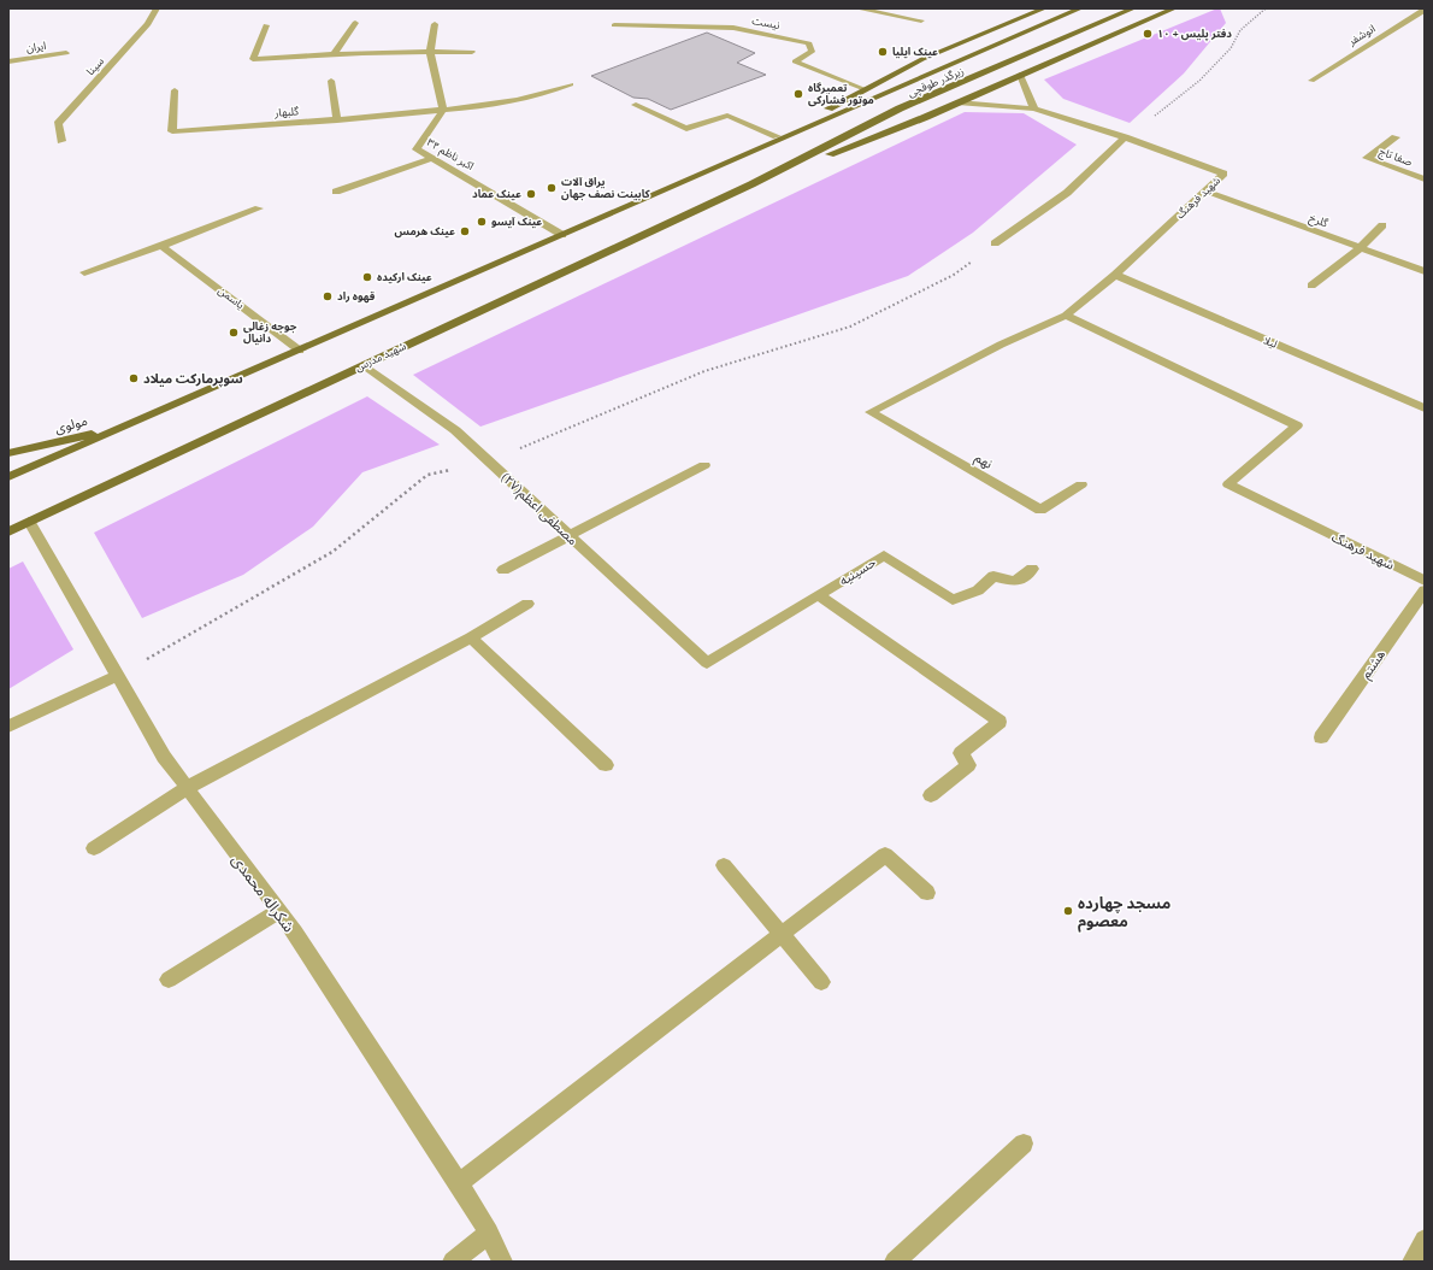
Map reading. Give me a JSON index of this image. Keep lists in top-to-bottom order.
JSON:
{
  "streets": {
    "main road": ["زیرگذر طوقچی", "شهید مدرس", "مولوی"],
    "street": [
      "نیست",
      "انوشفر",
      "ایران",
      "سینا",
      "گلبهار",
      "۳۴ اکبر ناظم",
      "صفا تاج",
      "شهید فرهنگ",
      "گلرخ",
      "یاسمن",
      "لیلا",
      "نهم",
      "مصطفی اعظم(۲۷)",
      "حسینیه",
      "هشتم",
      "شکراله محمدی"
    ]
  },
  "crossings": [
    ["زیرگذر طوقچی", "شهید مدرس"],
    ["گلبهار", "۳۴ اکبر ناظم"],
    ["شهید فرهنگ", "گلرخ"],
    ["شهید فرهنگ", "لیلا"],
    ["شهید فرهنگ", "نهم"],
    ["شهید مدرس", "مصطفی اعظم(۲۷)"],
    ["شهید مدرس", "شکراله محمدی"],
    ["مصطفی اعظم(۲۷)", "حسینیه"]
  ],
  "places": [
    "دفتر پلیس + ۱۰",
    "عینک ایلیا",
    "تعمیرگاه موتور فشارکی",
    "یراق آلات کابینت نصف جهان",
    "عینک عماد",
    "عینک آیسو",
    "عینک هرمس",
    "عینک ارکیده",
    "قهوه راد",
    "جوجه زغالی دانیال",
    "سوپرمارکت میلاد",
    "مسجد چهارده معصوم"
  ]
}
